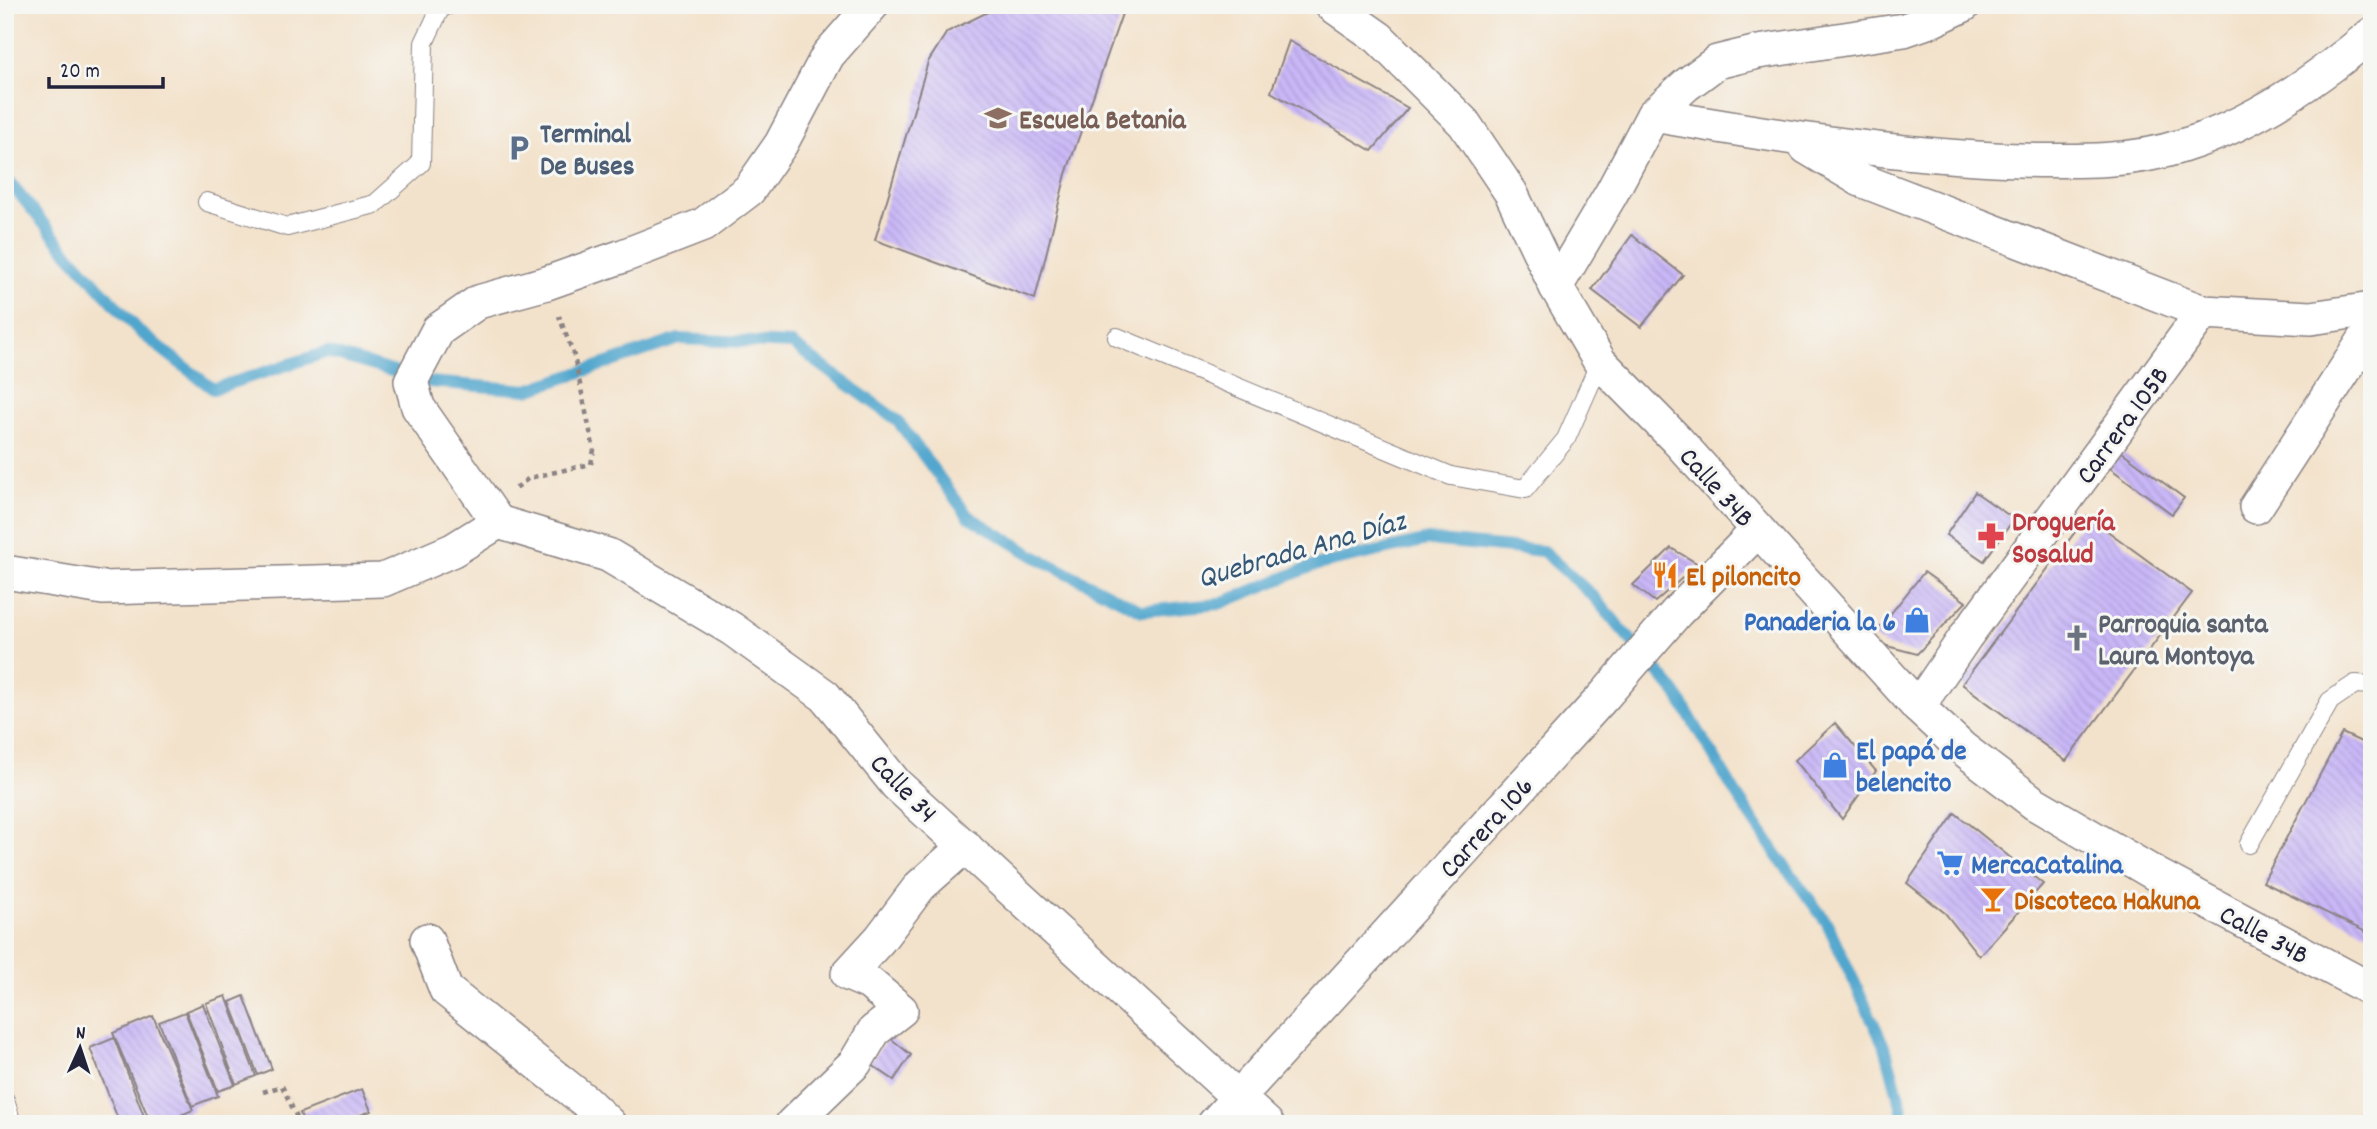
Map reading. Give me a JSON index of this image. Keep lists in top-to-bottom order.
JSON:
{
  "streets": {
    "street": [
      "Carrera 105B",
      "Calle 34B",
      "Calle 34",
      "Carrera 106"
    ]
  },
  "crossings": [
    ["Carrera 105B", "Calle 34B"],
    ["Calle 34B", "Carrera 106"],
    ["Calle 34", "Carrera 106"]
  ],
  "water": ["Quebrada Ana Díaz"],
  "places": {
    "school or university": ["Escuela Betania"],
    "parking": ["Terminal De Buses"],
    "pharmacy": ["Droguería Sosalud"],
    "restaurant": ["El piloncito"],
    "shop": ["Panaderia la 6", "El papá de belencito"],
    "church": ["Parroquia santa Laura Montoya"],
    "supermarket": ["MercaCatalina"],
    "bar": ["Discoteca Hakuna"]
  },
  "scale_bar": "20 m",
  "north": "top"
}
